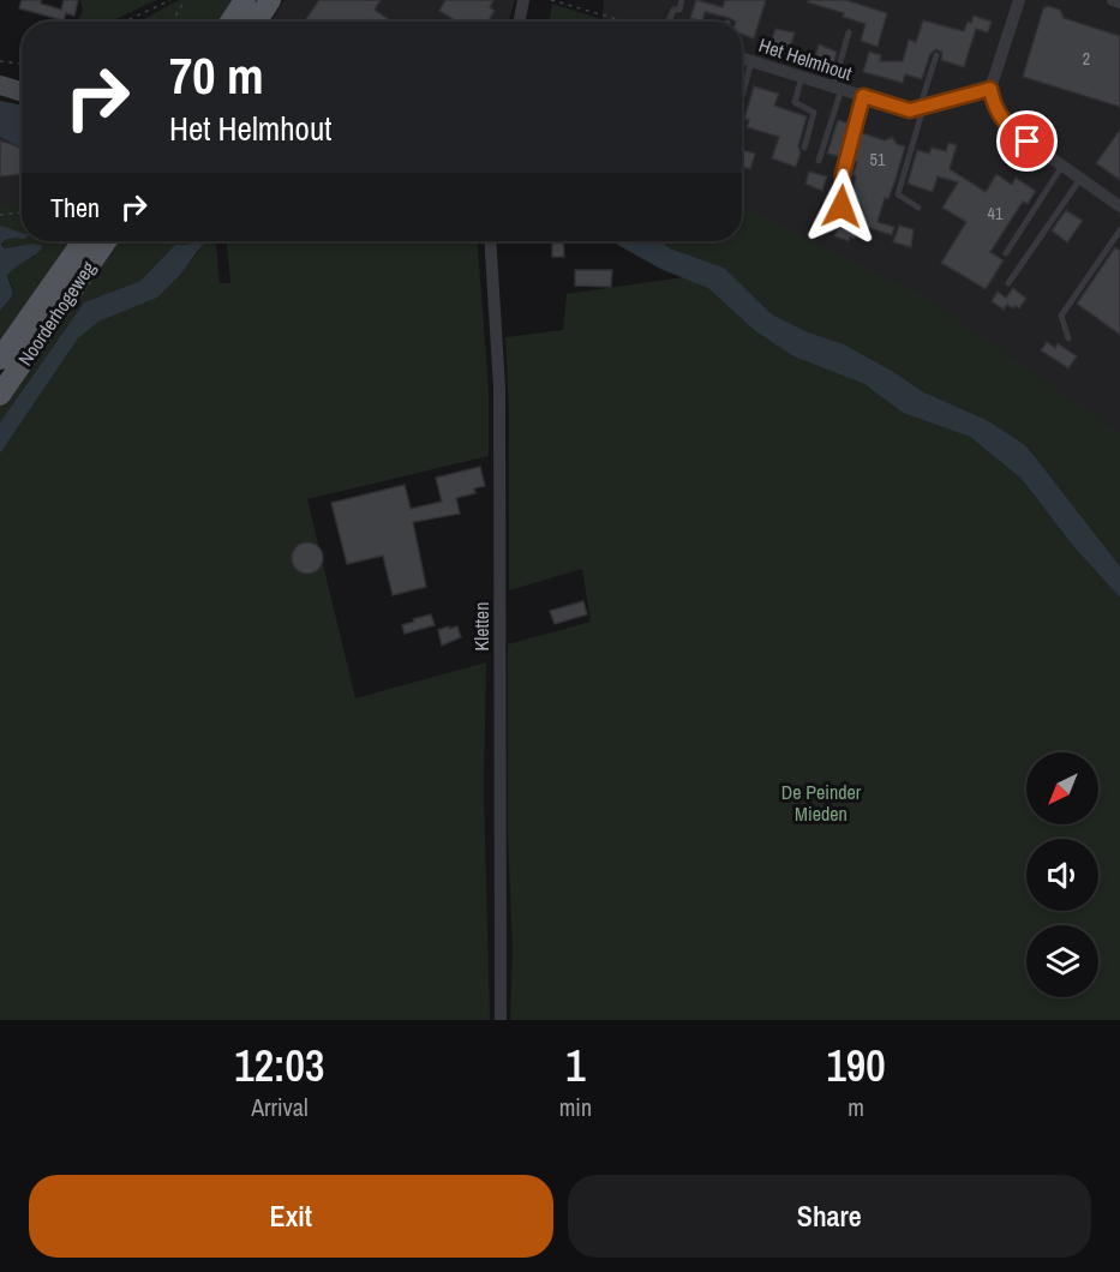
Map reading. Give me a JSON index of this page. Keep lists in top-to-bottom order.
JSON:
{
  "streets": {
    "main road": ["Noorderhogeweg"],
    "street": ["Het Helmhout", "Kletten"]
  },
  "parks": ["De Peinder Mieden"],
  "house_numbers": ["2", "51", "41"],
  "north": "bottom left",
  "page": {
    "turn": ["70 m", "Het Helmhout"],
    "then": "Then",
    "eta": [
      "12:03",
      "Arrival",
      "1",
      "min",
      "190",
      "m"
    ],
    "buttons": ["Exit", "Share"]
  }
}
